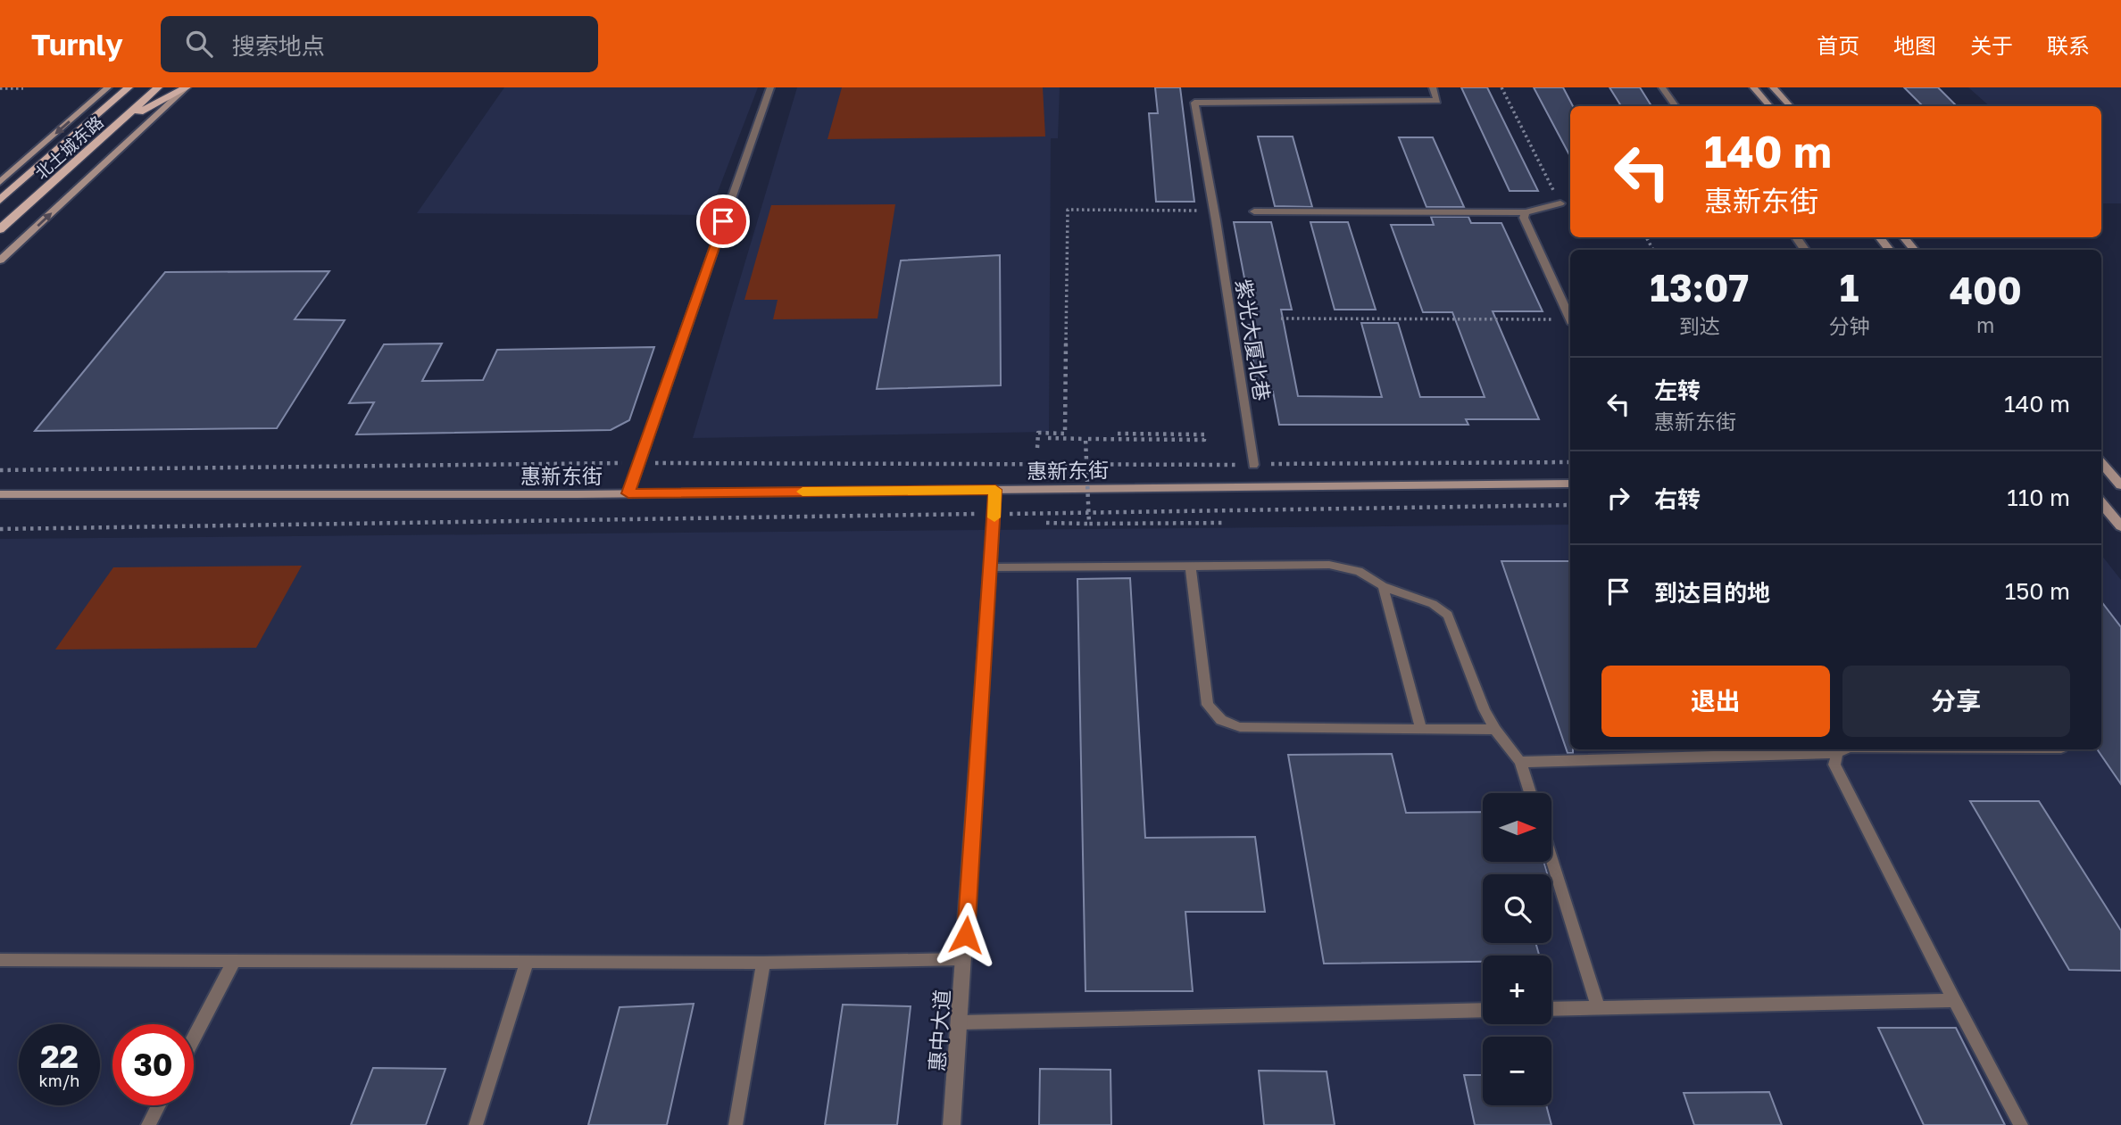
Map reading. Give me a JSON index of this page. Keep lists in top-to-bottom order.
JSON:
{
  "streets": {
    "main road": ["北土城东路"],
    "street": ["紫光大厦北巷", "惠新东街", "惠中大道"]
  },
  "crossings": [
    ["惠新东街", "惠中大道"]
  ],
  "north": "right",
  "page": {
    "header": "Turnly",
    "search": "搜索地点",
    "nav": [
      "首页",
      "地图",
      "关于",
      "联系"
    ],
    "turn": ["140 m", "惠新东街"],
    "eta": [
      "13:07",
      "到达",
      "1",
      "分钟",
      "400",
      "m"
    ],
    "list": [
      {
        "name": "左转",
        "note": "惠新东街",
        "value": "140 m"
      },
      {
        "name": "右转",
        "value": "110 m"
      },
      {
        "name": "到达目的地",
        "value": "150 m"
      }
    ],
    "buttons": ["退出", "分享"],
    "map_buttons": ["+", "−"],
    "speed": "22 km/h",
    "limit": "30"
  }
}
